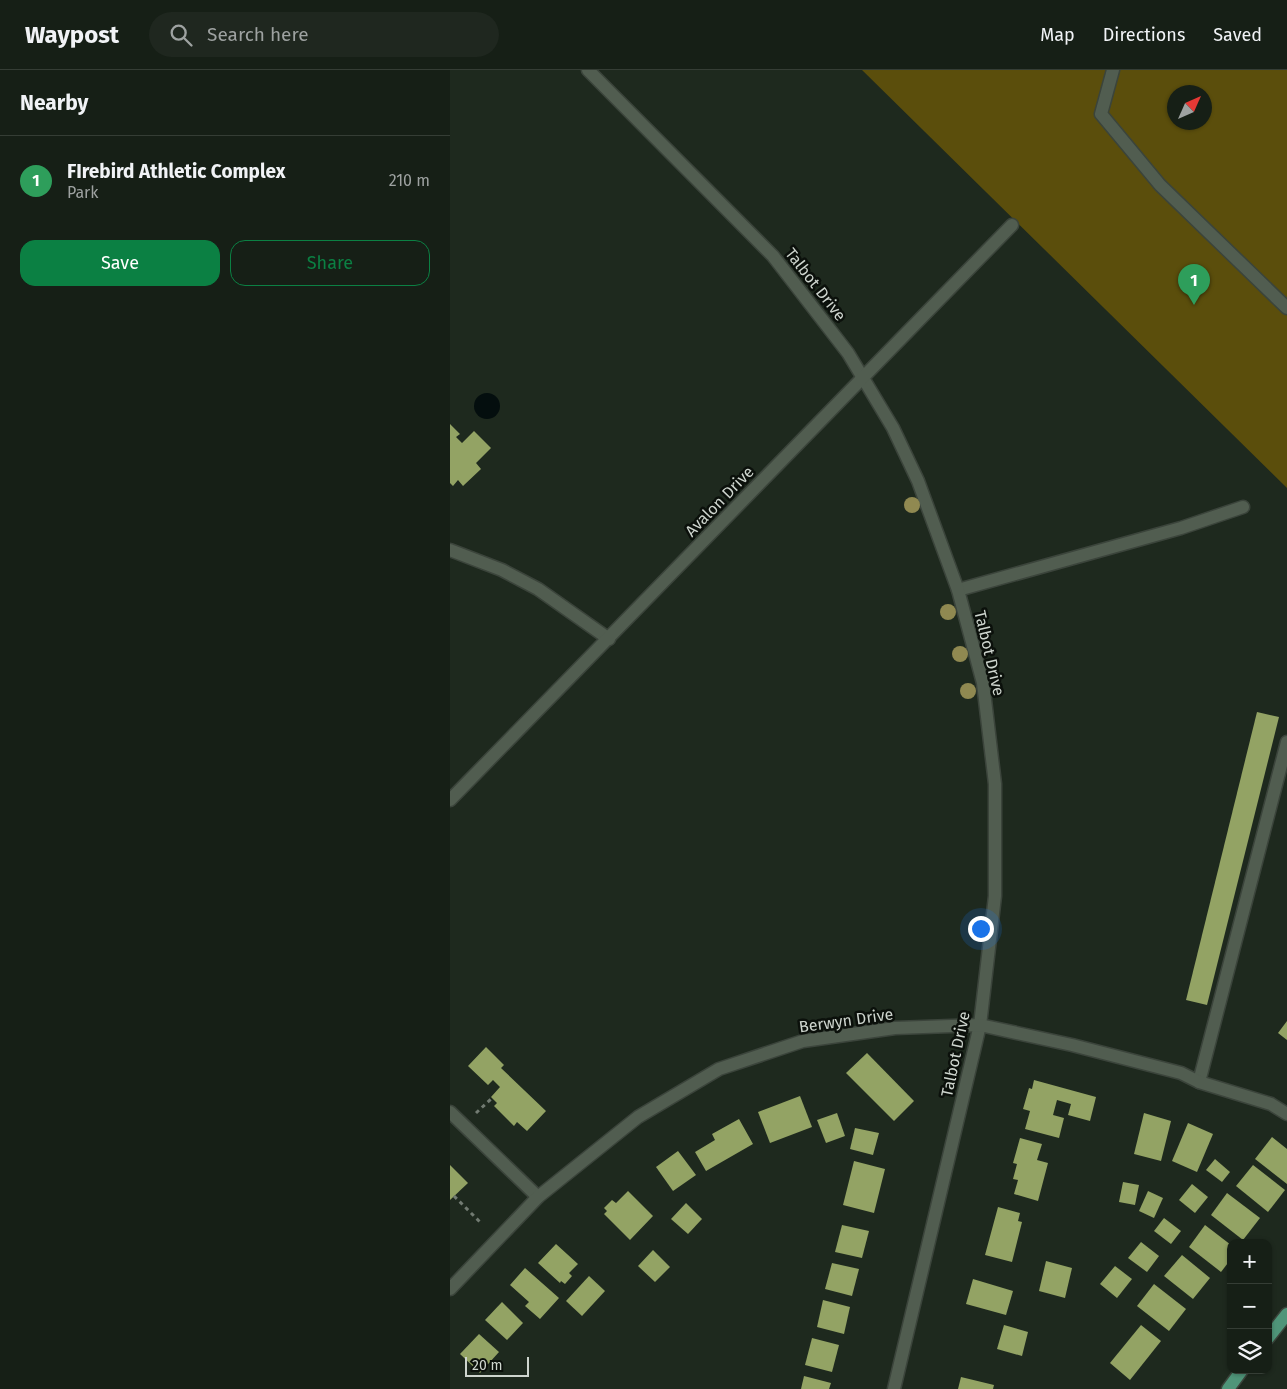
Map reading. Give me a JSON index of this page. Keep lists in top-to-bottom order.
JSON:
{
  "streets": {
    "street": ["Talbot Drive", "Avalon Drive", "Berwyn Drive"]
  },
  "crossings": [
    ["Talbot Drive", "Avalon Drive"],
    ["Talbot Drive", "Berwyn Drive"]
  ],
  "scale_bar": "20 m",
  "north": "top right",
  "page": {
    "header": "Waypost",
    "search": "Search here",
    "nav": ["Map", "Directions", "Saved"],
    "heading": "Nearby",
    "list": [
      {
        "mark": "1",
        "name": "FIrebird Athletic Complex",
        "note": "Park",
        "value": "210 m"
      }
    ],
    "buttons": ["Save", "Share"],
    "pins": "1",
    "map_buttons": ["+", "−"],
    "scale": "20 m"
  }
}
